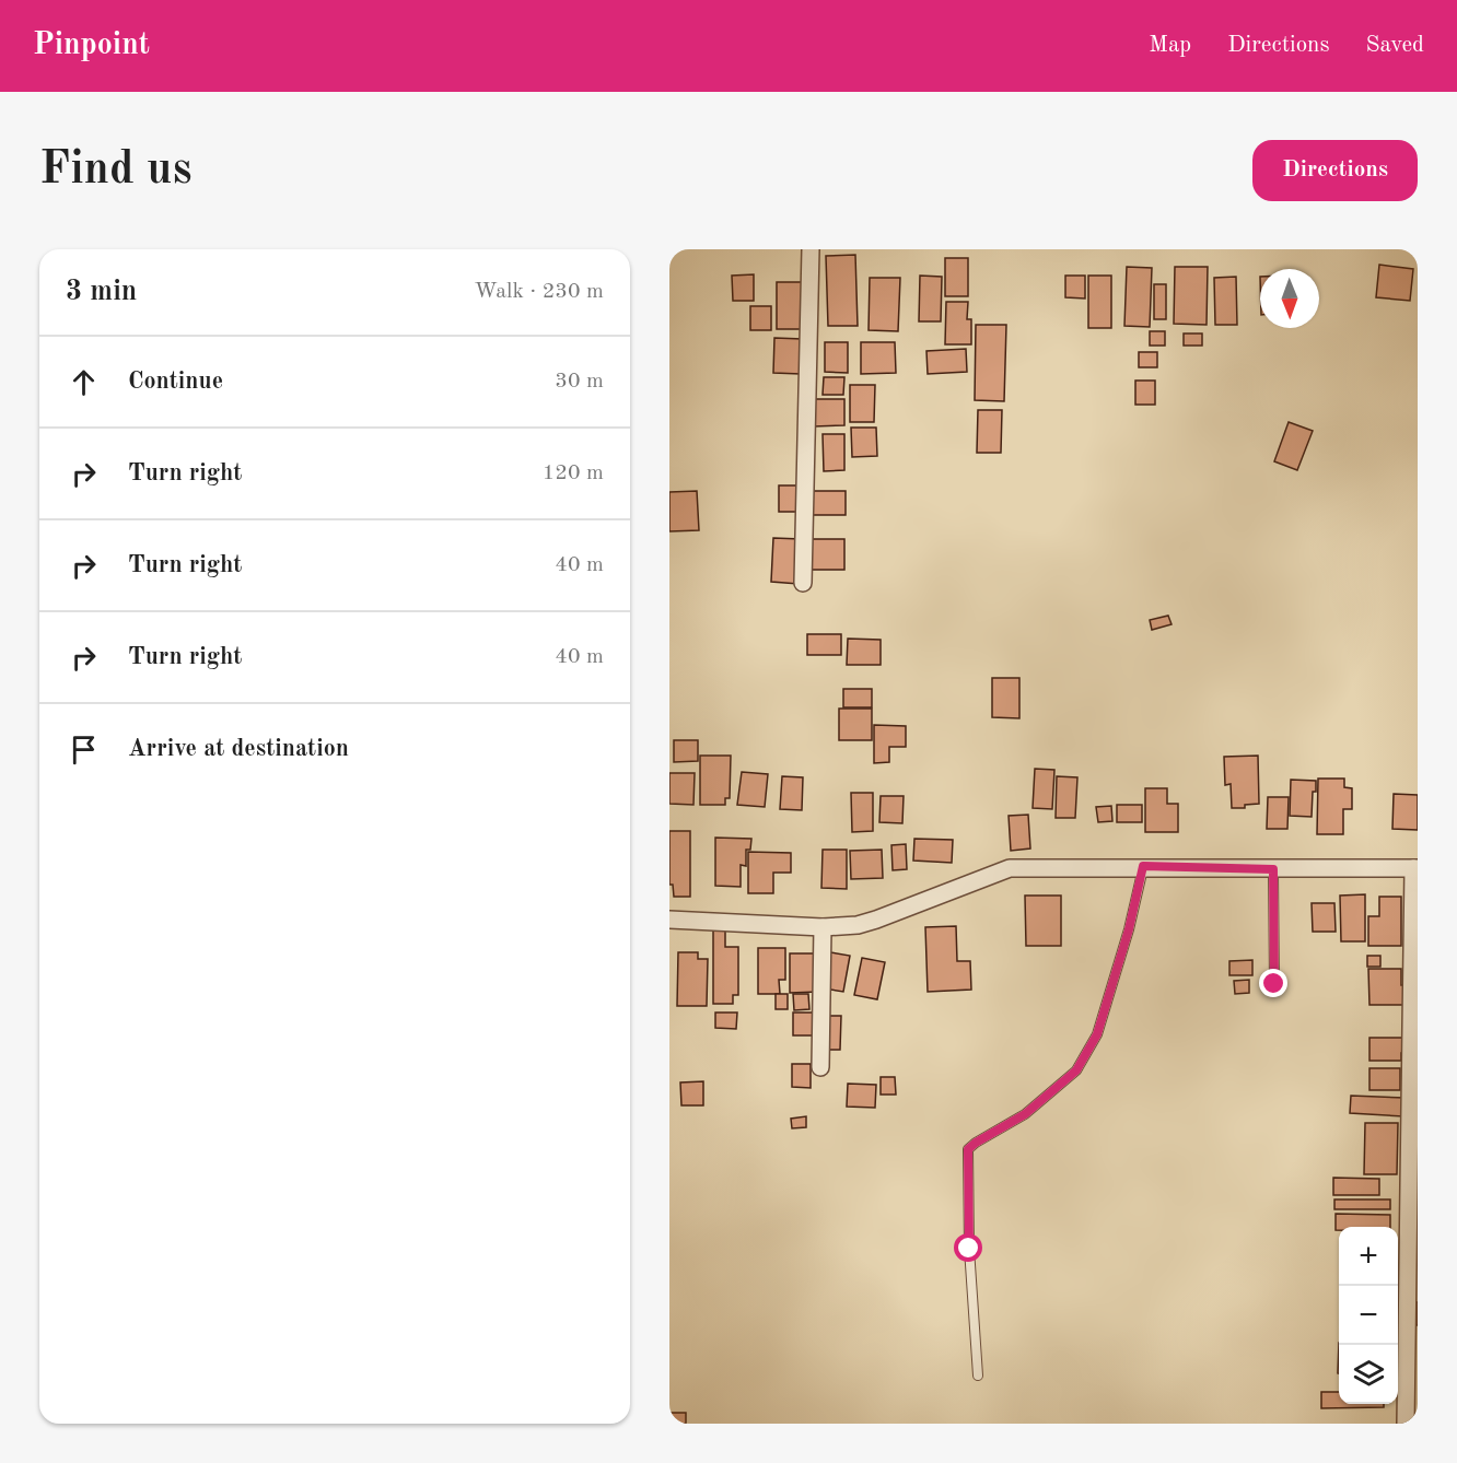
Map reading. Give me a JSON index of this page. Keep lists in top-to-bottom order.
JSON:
{
  "north": "bottom",
  "page": {
    "header": "Pinpoint",
    "nav": ["Map", "Directions", "Saved"],
    "buttons": "Directions",
    "title": "Find us",
    "heading": ["3 min", "Walk · 230 m"],
    "list": [
      ["Continue", "30 m"],
      ["Turn right", "120 m"],
      ["Turn right", "40 m"],
      ["Turn right", "40 m"],
      "Arrive at destination"
    ],
    "map_buttons": ["+", "−"]
  }
}
